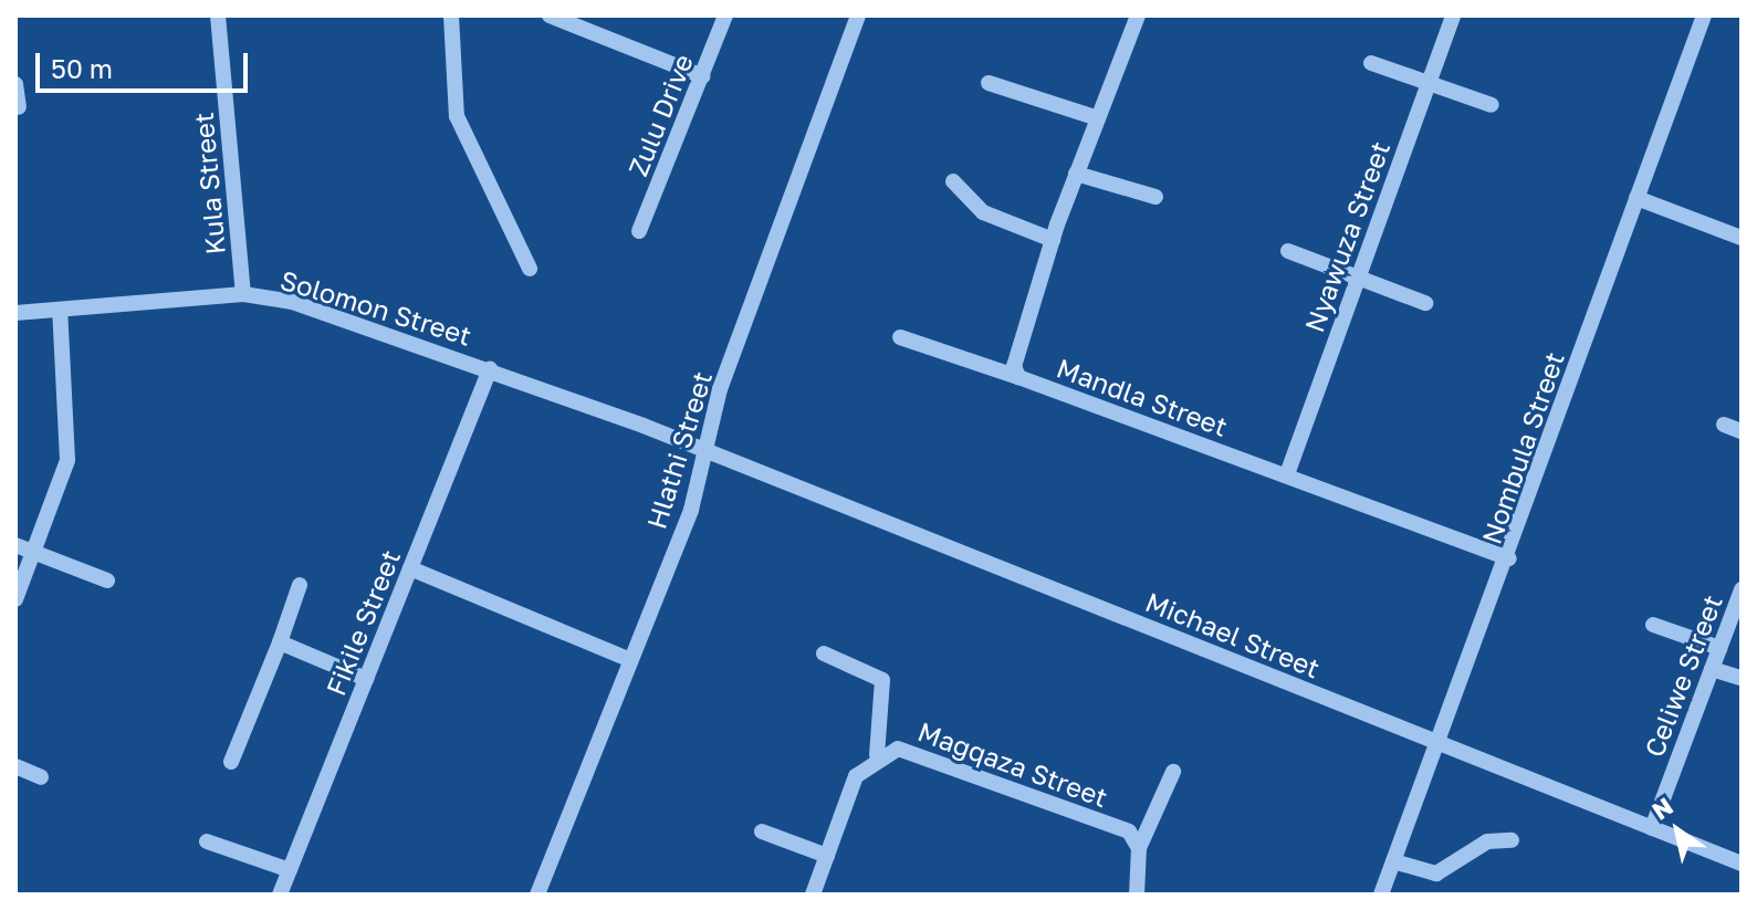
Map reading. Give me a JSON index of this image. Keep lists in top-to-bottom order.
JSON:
{
  "streets": {
    "street": [
      "Zulu Drive",
      "Kula Street",
      "Nyawuza Street",
      "Solomon Street",
      "Mandla Street",
      "Nombula Street",
      "Hlathi Street",
      "Fikile Street",
      "Michael Street",
      "Celiwe Street",
      "Magqaza Street"
    ]
  },
  "crossings": [
    ["Kula Street", "Solomon Street"],
    ["Nyawuza Street", "Mandla Street"],
    ["Solomon Street", "Hlathi Street"],
    ["Solomon Street", "Fikile Street"],
    ["Solomon Street", "Michael Street"],
    ["Mandla Street", "Nombula Street"],
    ["Nombula Street", "Michael Street"],
    ["Hlathi Street", "Michael Street"],
    ["Michael Street", "Celiwe Street"]
  ],
  "scale_bar": "50 m",
  "north": "top left"
}
